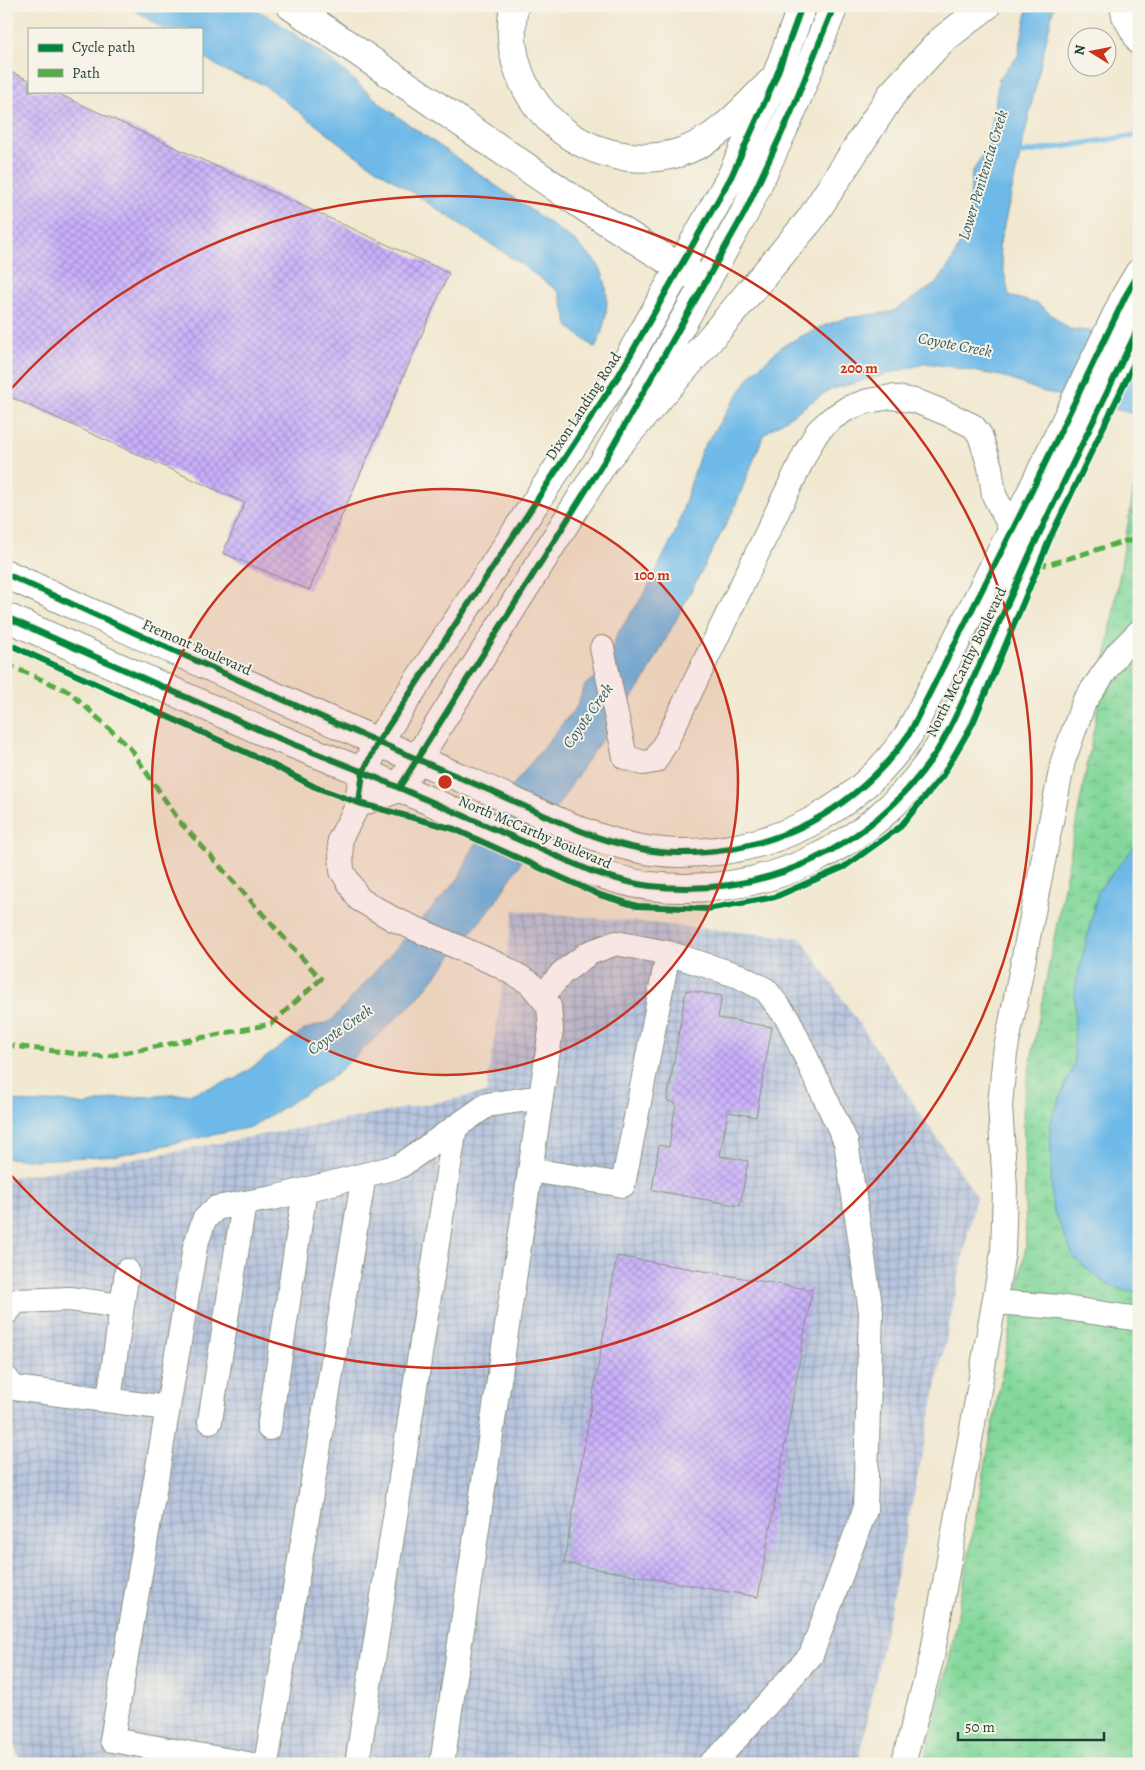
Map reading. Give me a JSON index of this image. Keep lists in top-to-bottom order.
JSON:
{
  "streets": {
    "main road": ["Dixon Landing Road", "Fremont Boulevard", "North McCarthy Boulevard"]
  },
  "crossings": [
    ["Dixon Landing Road", "Fremont Boulevard"],
    ["Dixon Landing Road", "North McCarthy Boulevard"],
    ["Fremont Boulevard", "North McCarthy Boulevard"]
  ],
  "water": ["Lower Penitencia Creek", "Coyote Creek"],
  "legend": ["Cycle path", "Path"],
  "scale_bar": "50 m",
  "north": "left",
  "rings": ["200 m", "100 m"]
}
